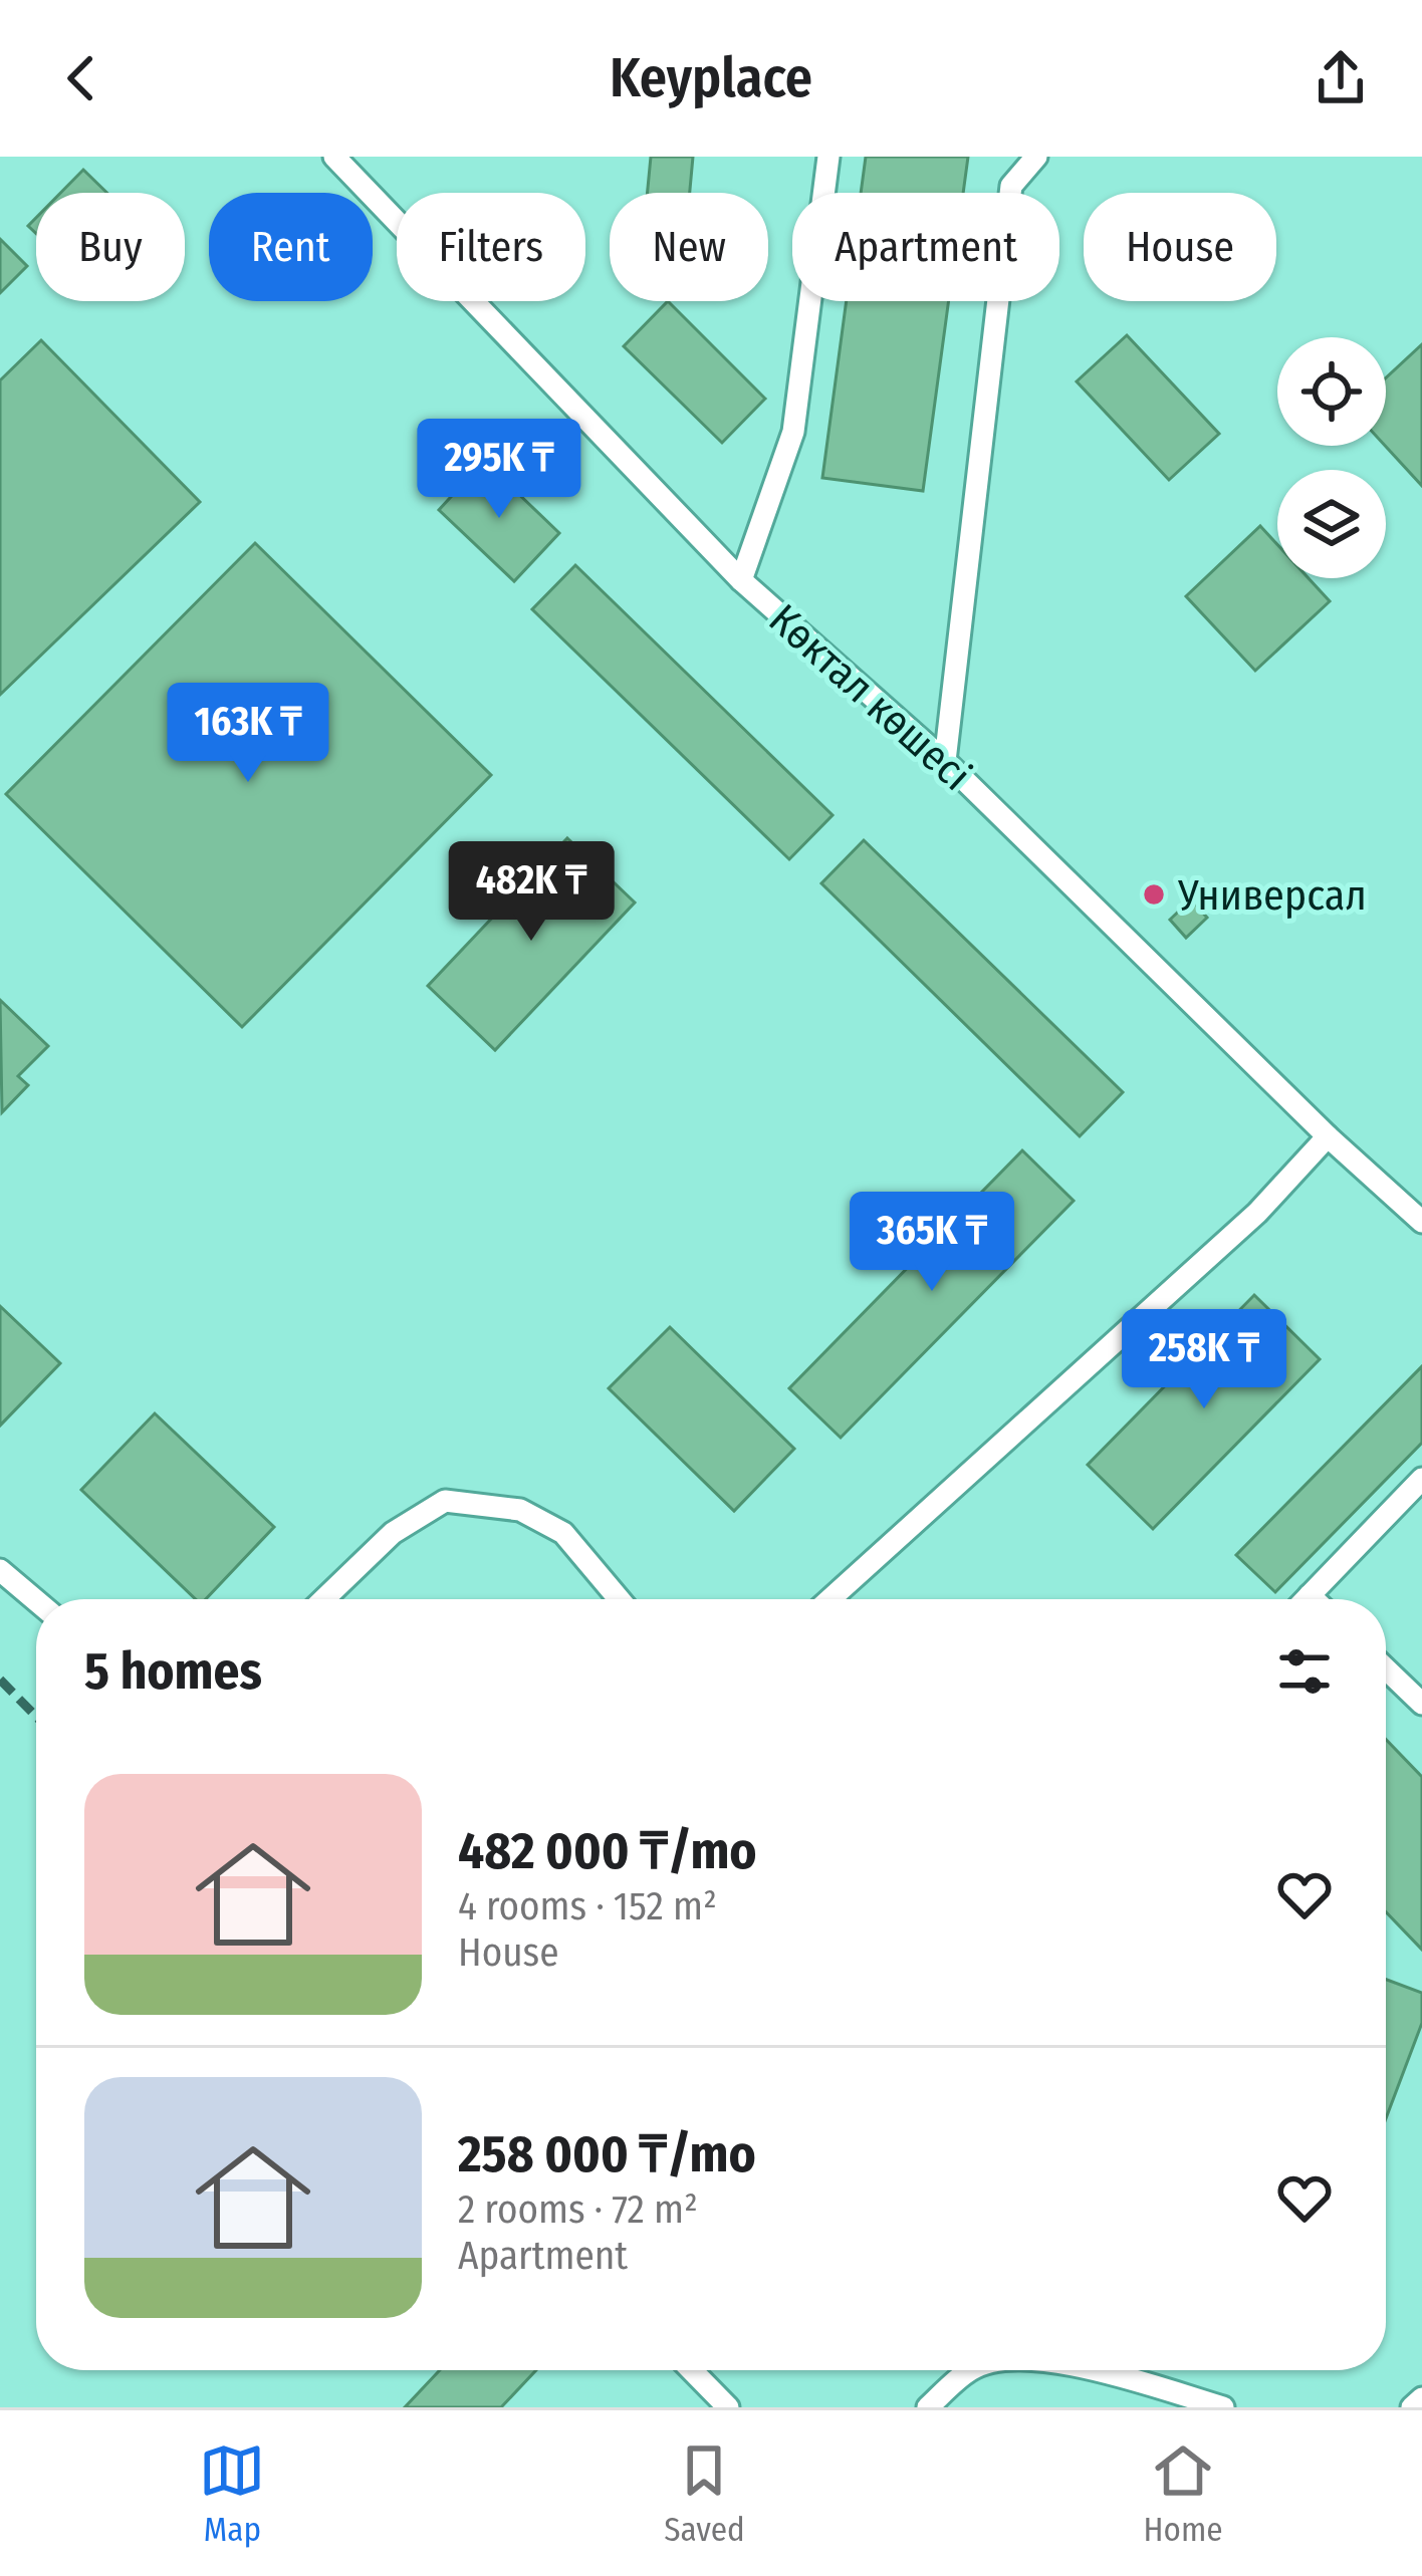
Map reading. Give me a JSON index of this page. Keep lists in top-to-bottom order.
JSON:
{
  "streets": {
    "lane": ["Көктал көшесі"]
  },
  "places": ["Универсал"],
  "page": {
    "header": "Keyplace",
    "chip": [
      "Buy",
      "Rent",
      "Filters",
      "New",
      "Apartment",
      "House"
    ],
    "price": [
      "295K ₸",
      "163K ₸",
      "482K ₸",
      "365K ₸",
      "258K ₸"
    ],
    "heading": "5 homes",
    "list": [
      {
        "name": "482 000 ₸/mo",
        "note": "4 rooms · 152 m² · House"
      },
      {
        "name": "258 000 ₸/mo",
        "note": "2 rooms · 72 m² · Apartment"
      }
    ],
    "tabs": ["Map", "Saved", "Home"]
  }
}
